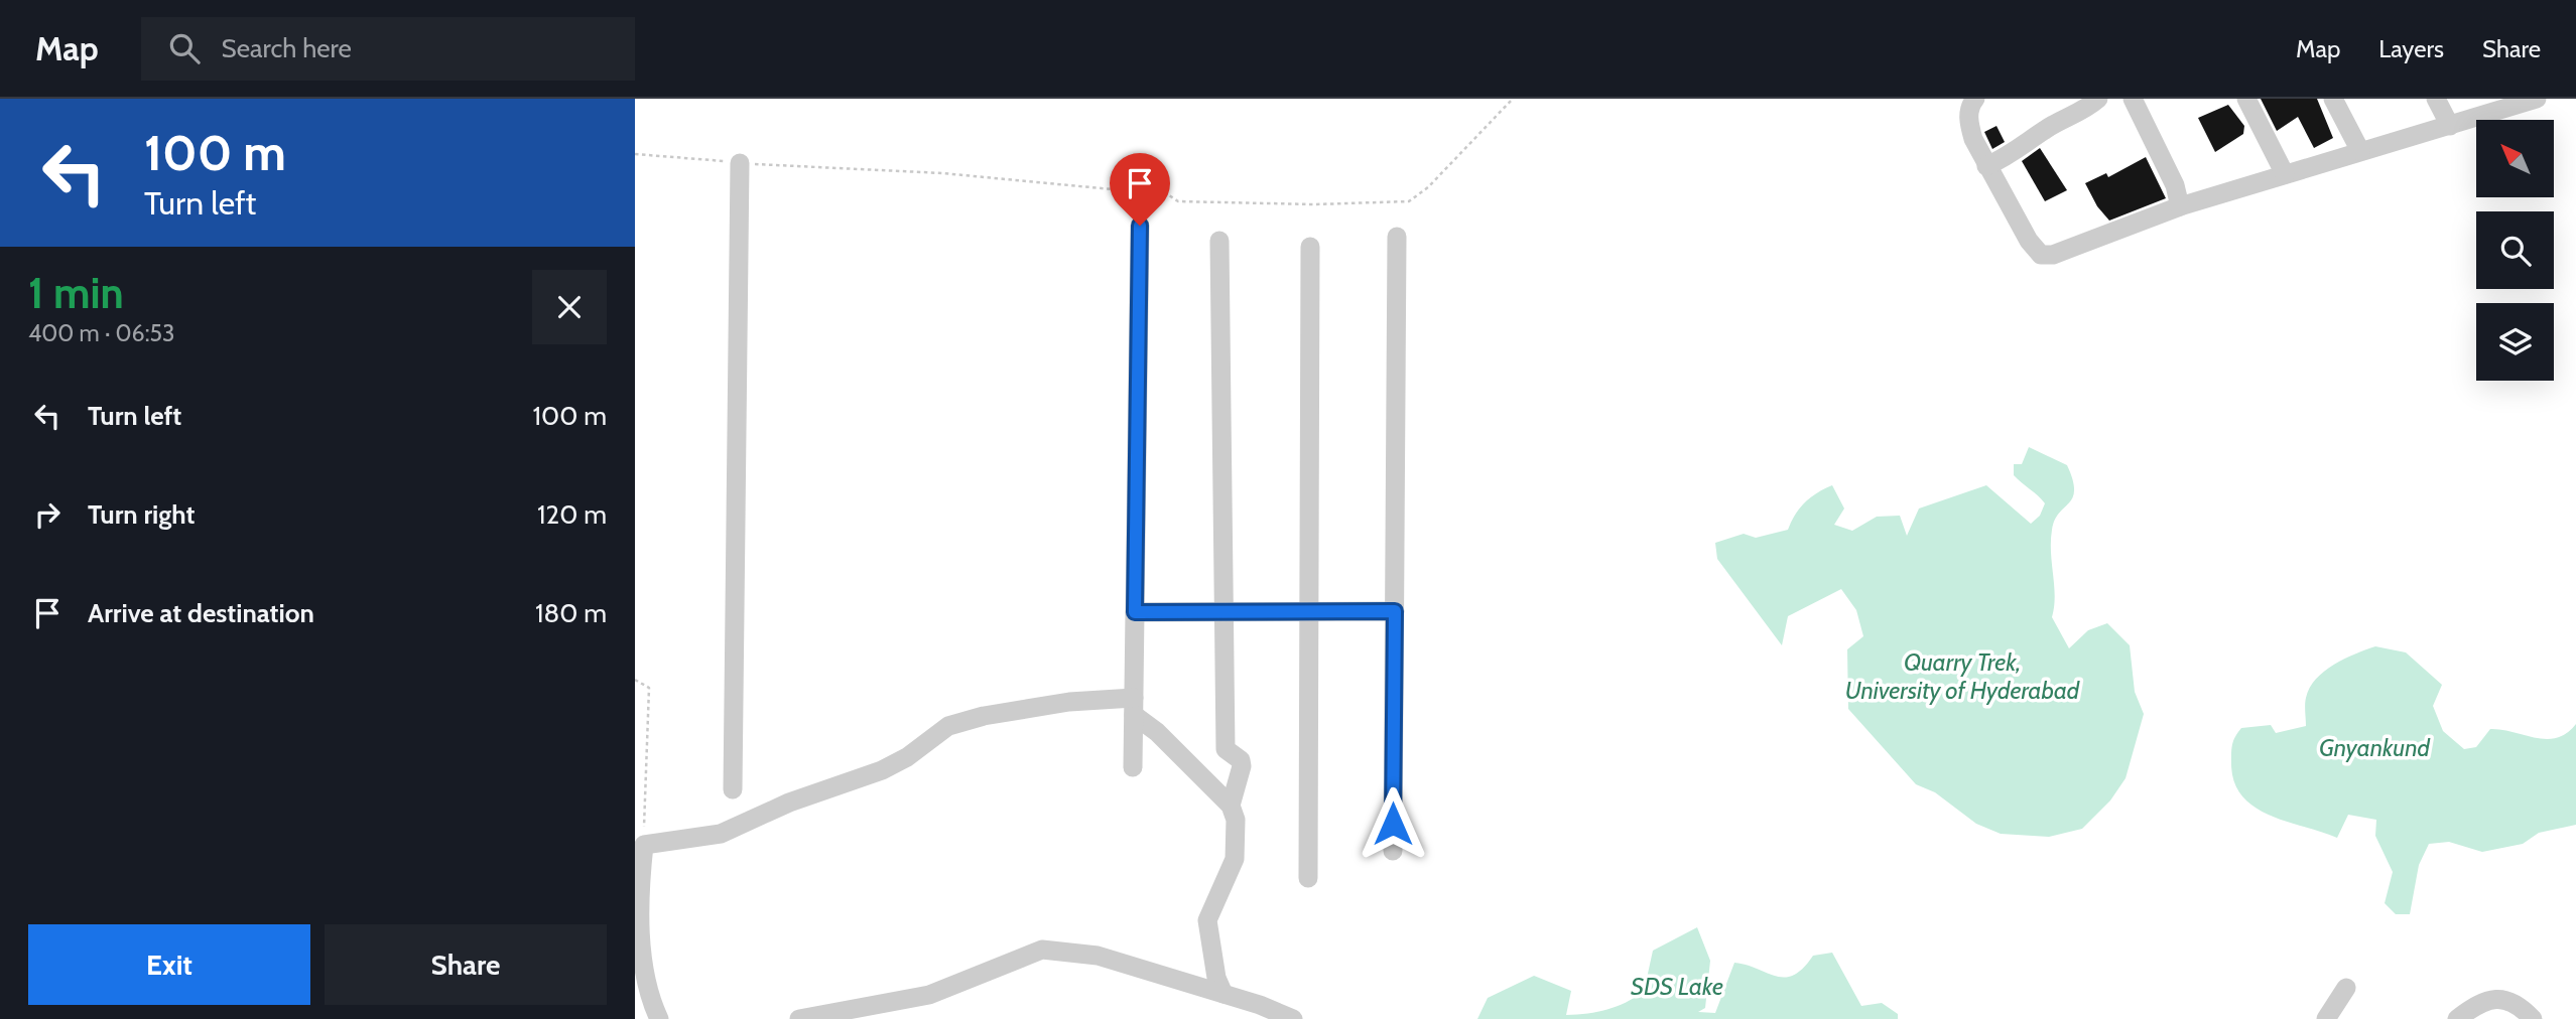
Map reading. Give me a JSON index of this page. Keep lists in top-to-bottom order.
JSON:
{
  "water": ["Quarry Trek, University of Hyderabad", "Gnyankund", "SDS Lake"],
  "north": "top left",
  "page": {
    "header": "Map",
    "search": "Search here",
    "nav": ["Map", "Layers", "Share"],
    "turn": ["100 m", "Turn left"],
    "heading": ["1 min", "400 m · 06:53"],
    "list": [
      {
        "name": "Turn left",
        "value": "100 m"
      },
      {
        "name": "Turn right",
        "value": "120 m"
      },
      {
        "name": "Arrive at destination",
        "value": "180 m"
      }
    ],
    "buttons": ["Exit", "Share"]
  }
}
